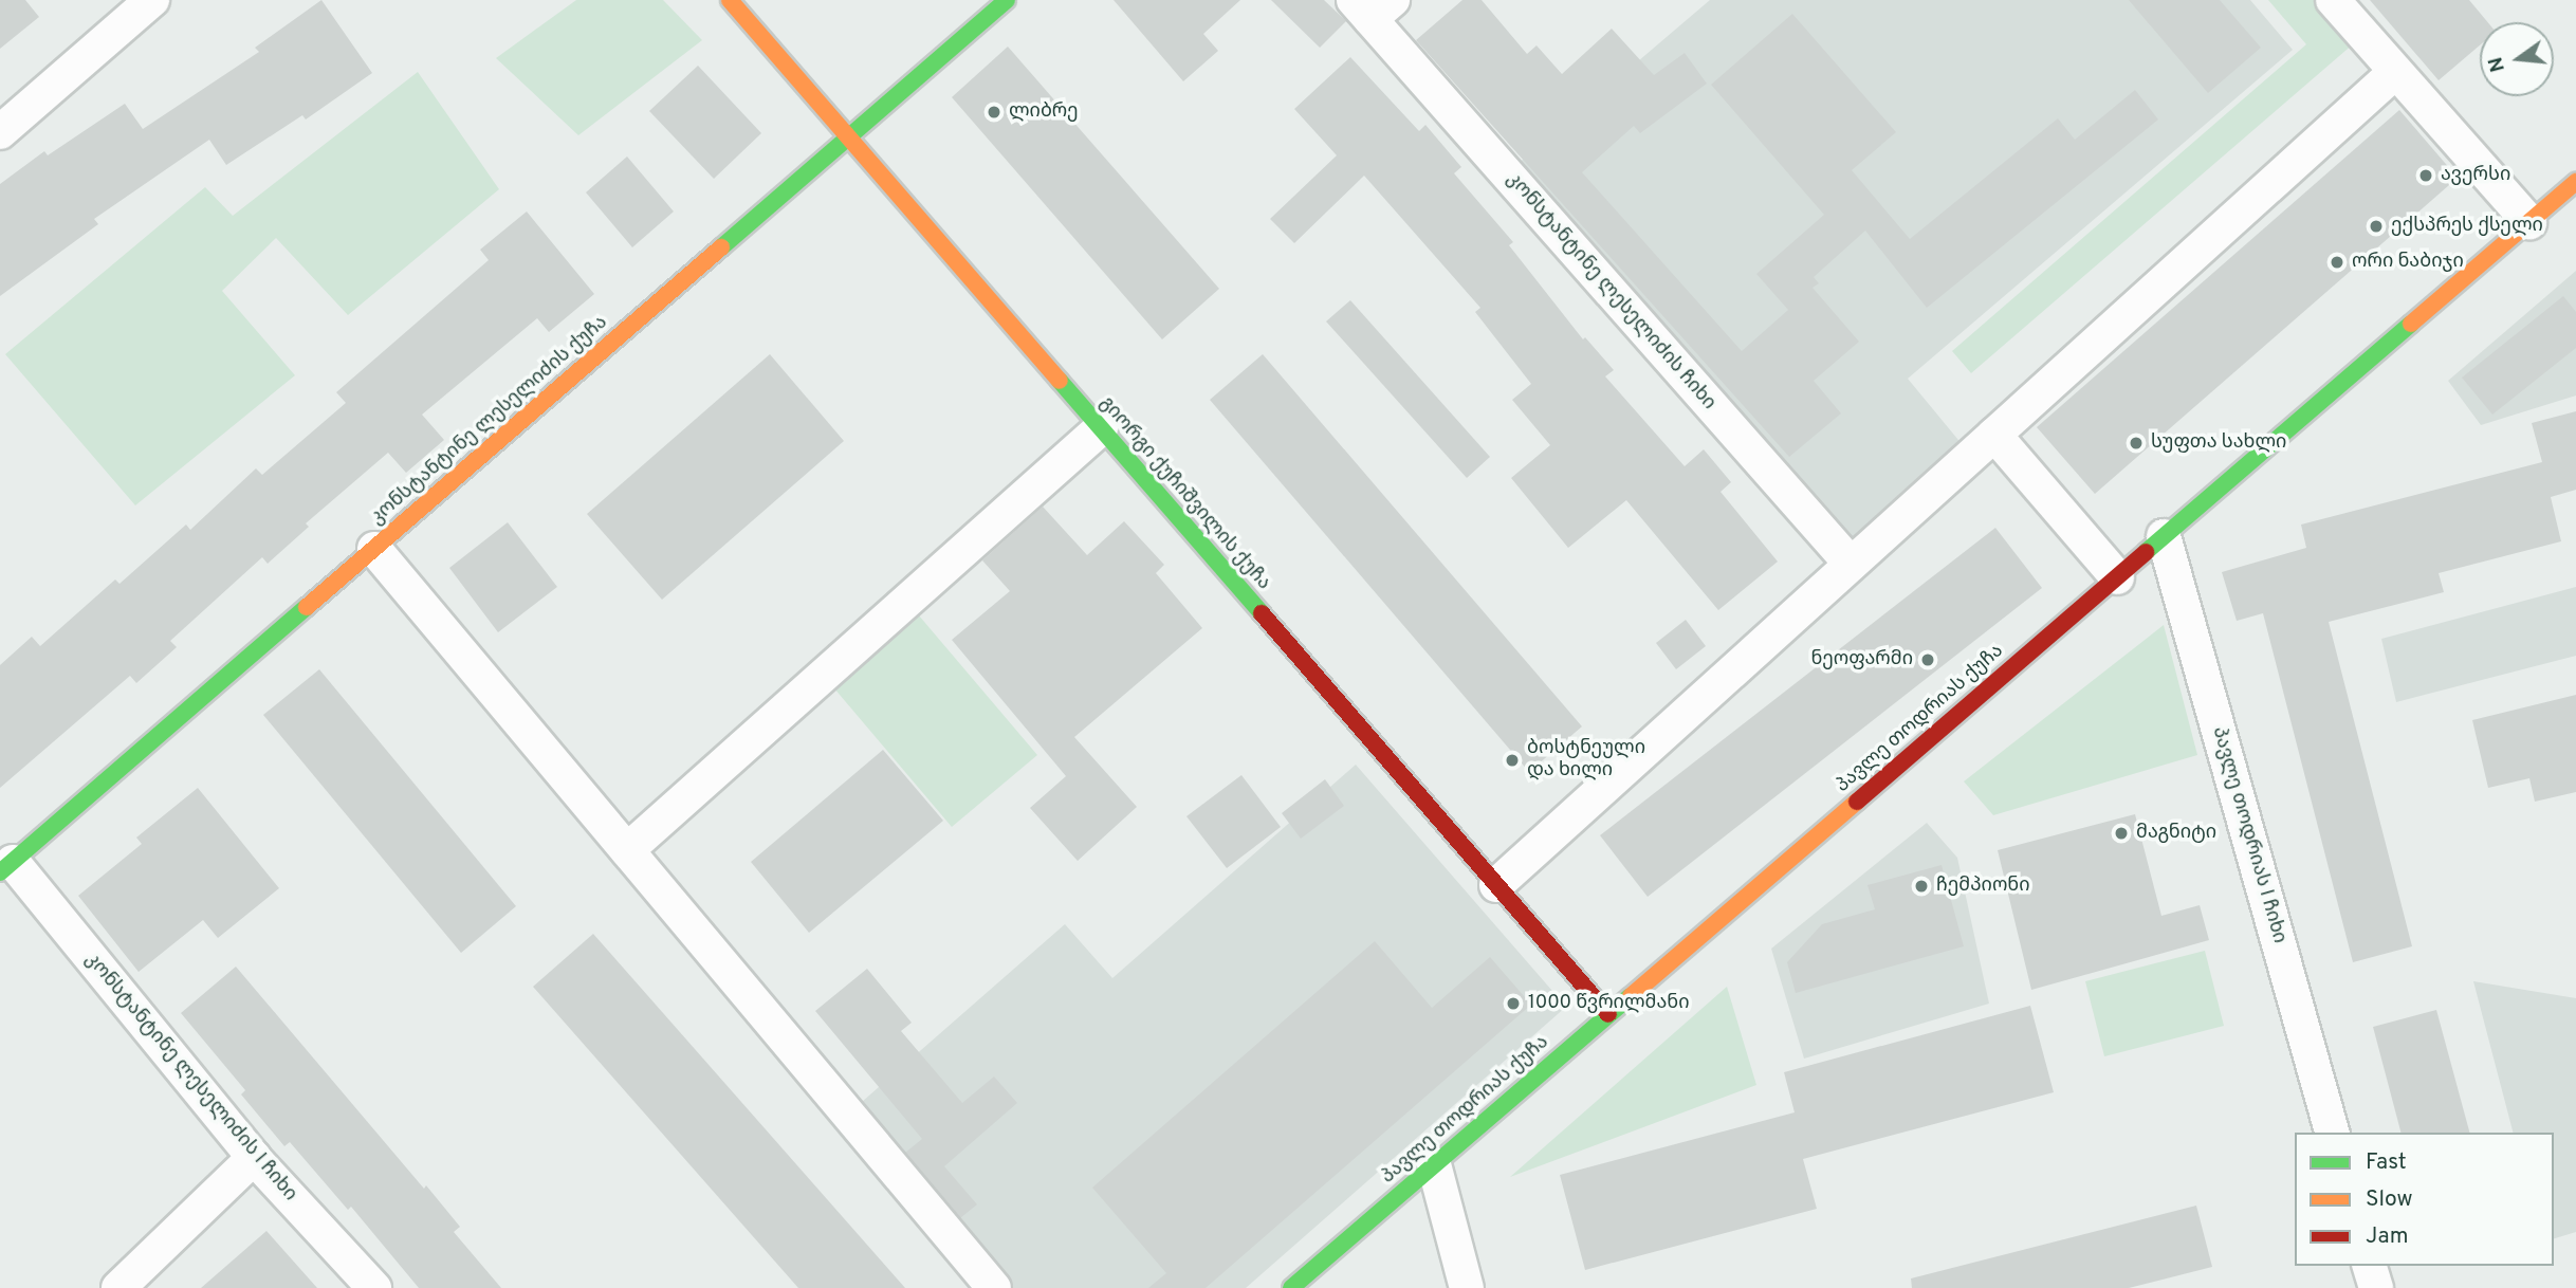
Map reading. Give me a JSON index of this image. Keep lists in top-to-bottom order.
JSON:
{
  "streets": {
    "street": [
      "კონსტანტინე ლესელიძის ჩიხი",
      "კონსტანტინე ლესელიძის ქუჩა",
      "გიორგი ქუჩიშვილის ქუჩა",
      "პავლე თოდრიას ქუჩა",
      "პავლე თოდრიას I ჩიხი",
      "კონსტანტინე ლესელიძის I ჩიხი"
    ]
  },
  "crossings": [
    ["კონსტანტინე ლესელიძის ქუჩა", "გიორგი ქუჩიშვილის ქუჩა"],
    ["კონსტანტინე ლესელიძის ქუჩა", "კონსტანტინე ლესელიძის I ჩიხი"],
    ["გიორგი ქუჩიშვილის ქუჩა", "პავლე თოდრიას ქუჩა"],
    ["პავლე თოდრიას ქუჩა", "პავლე თოდრიას I ჩიხი"]
  ],
  "places": [
    "ლიბრე",
    "ავერსი",
    "ექსპრეს ქსელი",
    "ორი ნაბიჯი",
    "სუფთა სახლი",
    "ნეოფარმი",
    "ბოსტნეული და ხილი",
    "მაგნიტი",
    "ჩემპიონი",
    "1000 წვრილმანი"
  ],
  "legend": ["Fast", "Slow", "Jam"],
  "north": "left"
}
